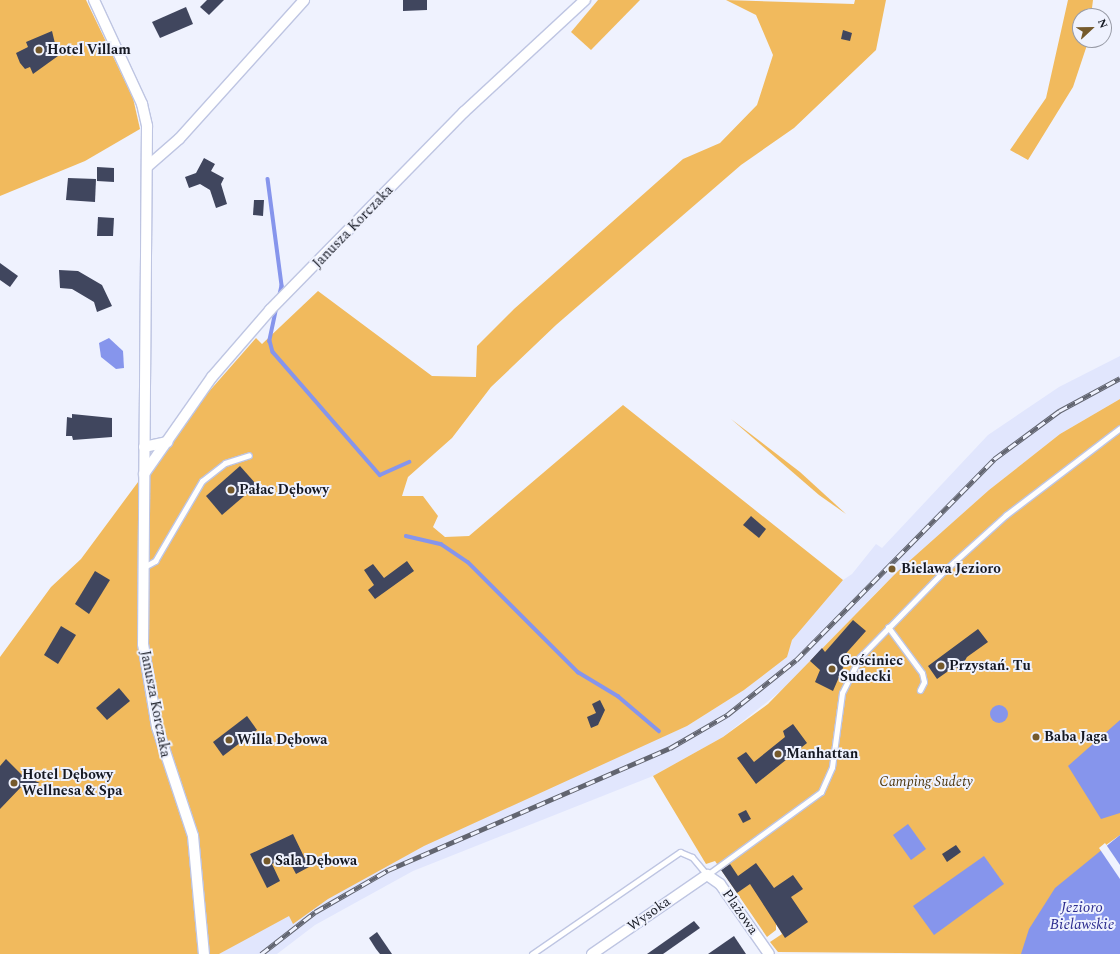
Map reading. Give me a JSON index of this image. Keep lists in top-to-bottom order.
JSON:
{
  "streets": {
    "street": ["Janusza Korczaka", "Plażowa", "Wysoka"]
  },
  "crossings": [
    ["Plażowa", "Wysoka"]
  ],
  "water": ["Jezioro Bielawskie"],
  "parks": ["Camping Sudety"],
  "places": [
    "Hotel Villam",
    "Pałac Dębowy",
    "Bielawa Jezioro",
    "Przystań. Tu",
    "Gościniec Sudecki",
    "Baba Jaga",
    "Willa Dębowa",
    "Manhattan",
    "Hotel Dębowy Wellnesa & Spa",
    "Sala Dębowa"
  ],
  "north": "right"
}
